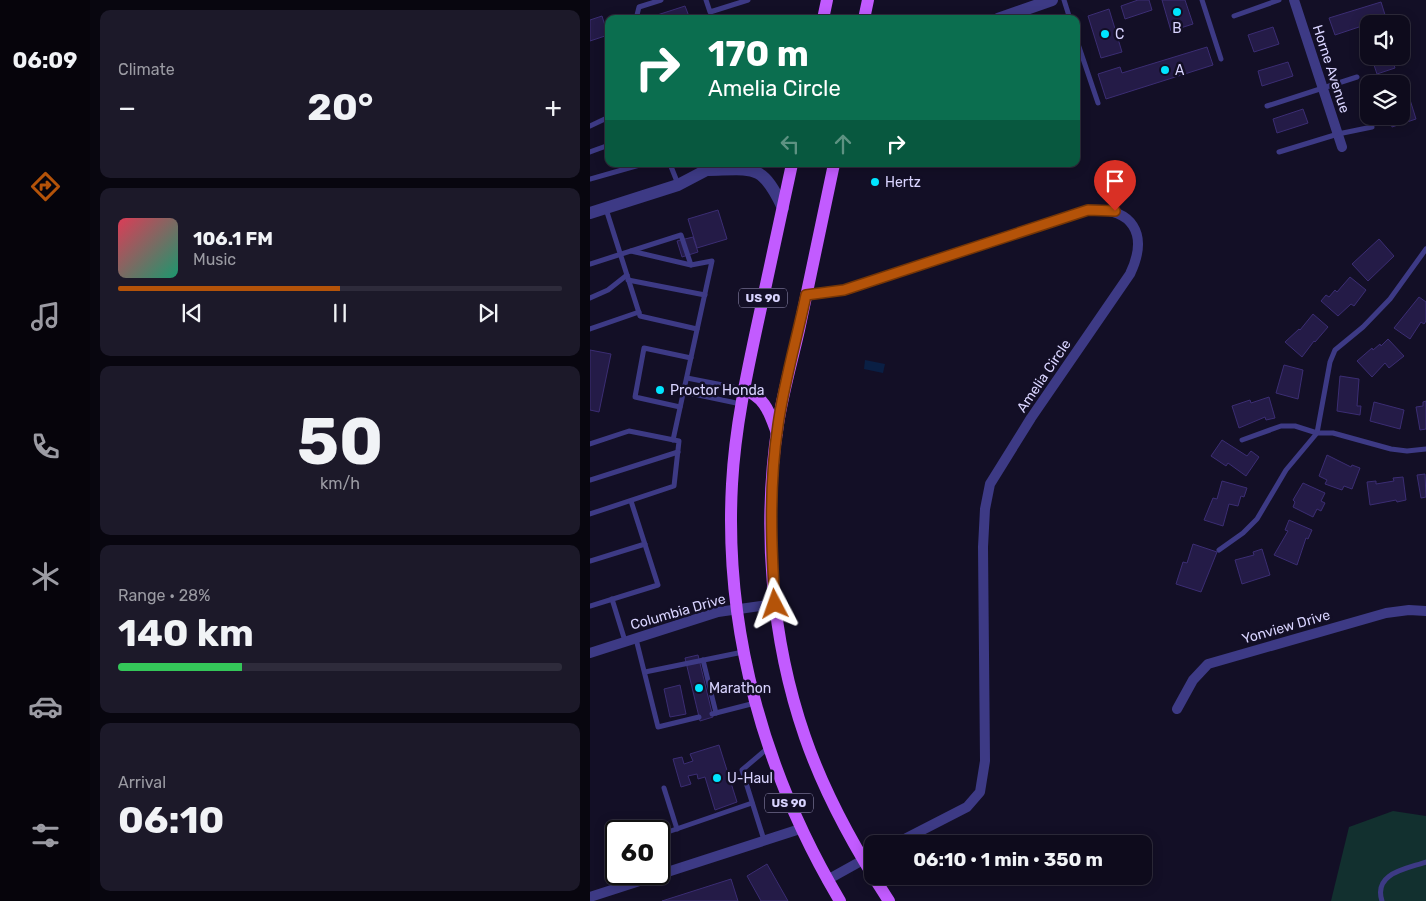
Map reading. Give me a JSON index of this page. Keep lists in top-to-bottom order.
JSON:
{
  "streets": {
    "main road": ["US 90"],
    "street": [
      "Horne Avenue",
      "Amelia Circle",
      "Columbia Drive",
      "Yonview Drive"
    ]
  },
  "crossings": [
    ["US 90", "Amelia Circle"],
    ["US 90", "Columbia Drive"]
  ],
  "places": [
    "B",
    "C",
    "A",
    "Hertz",
    "Proctor Honda",
    "Marathon",
    "U-Haul"
  ],
  "page": {
    "tabs": "06:09",
    "tile": [
      "Climate",
      ["50", "km/h"],
      ["Range · 28%", "140 km"],
      ["Arrival", "06:10"]
    ],
    "turn": ["170 m", "Amelia Circle"],
    "heat": ["−", "20°", "+"],
    "song": ["106.1 FM", "Music"],
    "limit": "60",
    "trip": "06:10 · 1 min · 350 m"
  }
}
